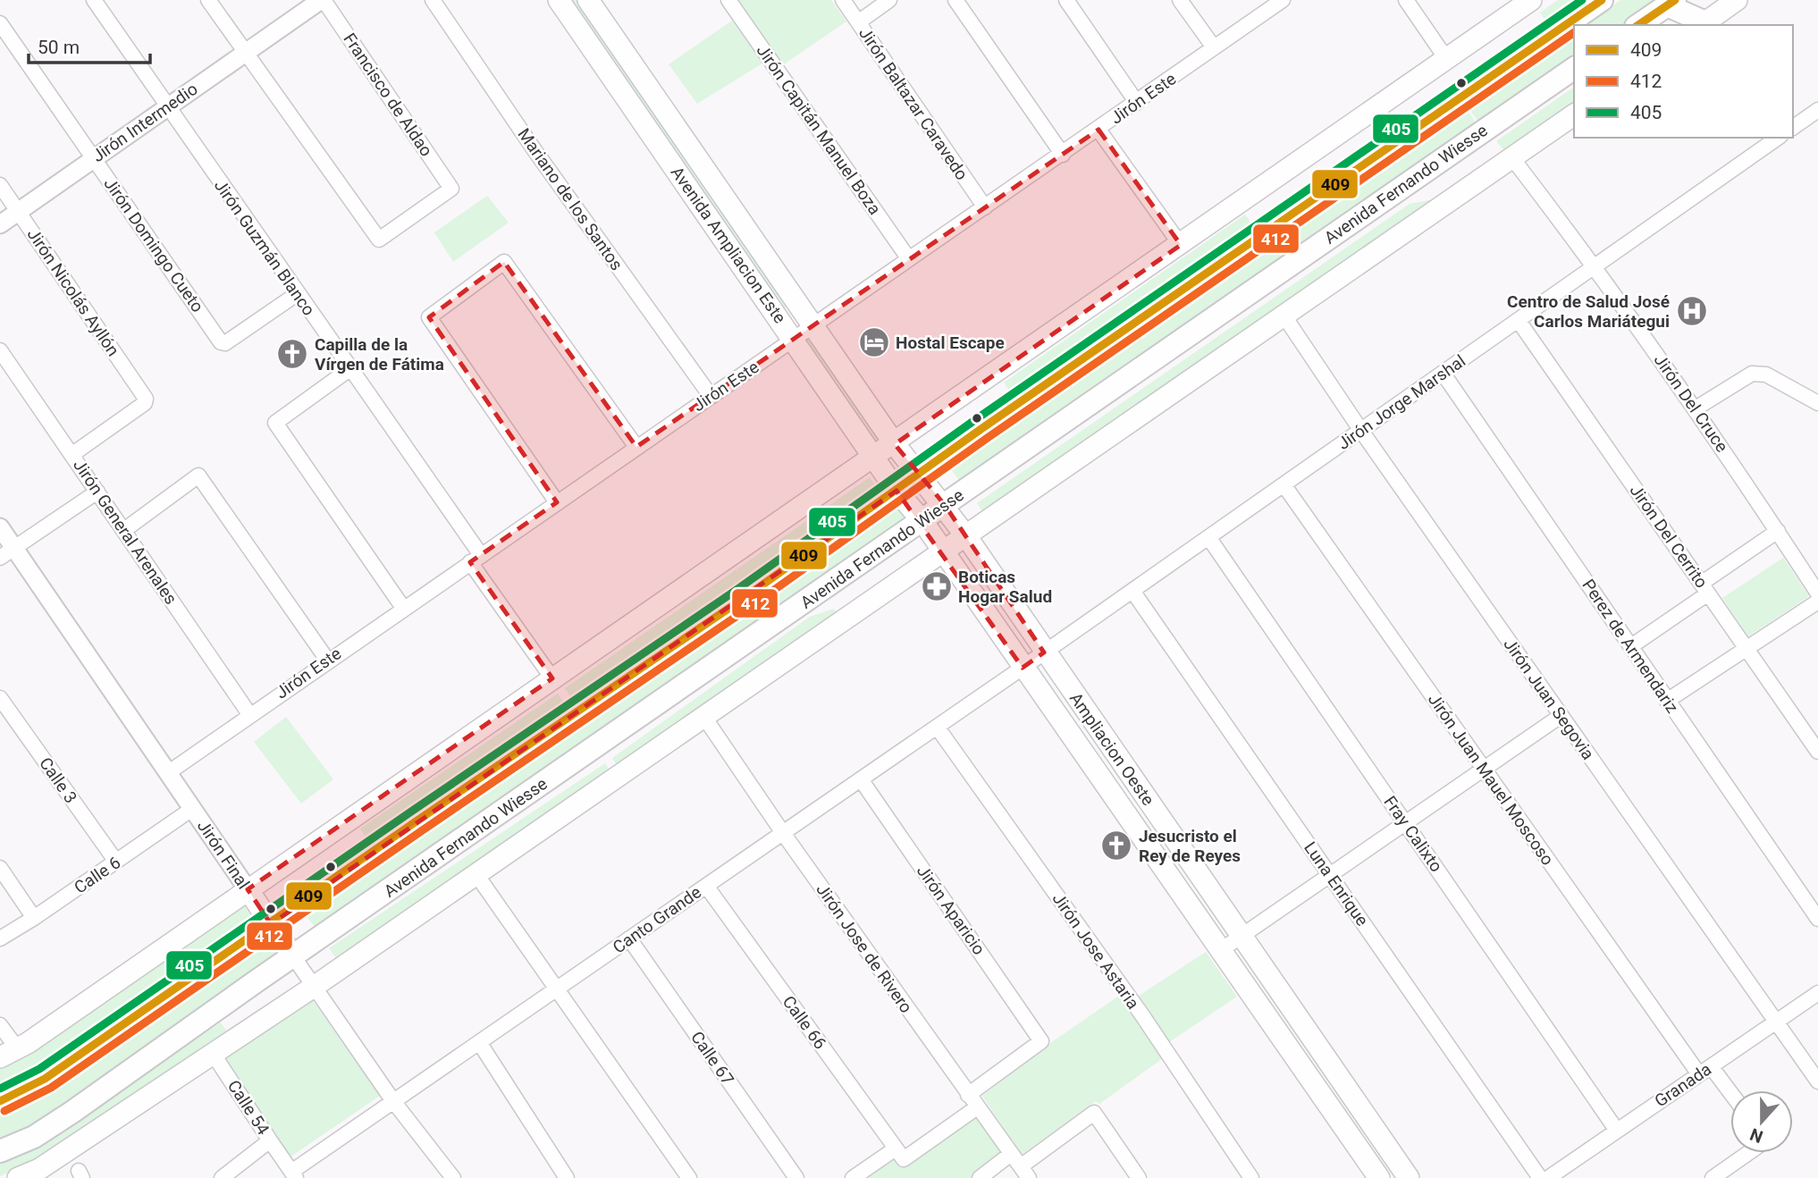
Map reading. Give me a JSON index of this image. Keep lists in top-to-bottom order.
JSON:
{
  "streets": {
    "main road": [
      "Avenida Fernando Wiesse",
      "Avenida Ampliacion Este",
      "Ampliacion Oeste",
      "Jirón Final"
    ],
    "street": [
      "Francisco de Aldao",
      "Jirón Este",
      "Jirón Baltazar Caravedo",
      "Jirón Intermedio",
      "Jirón Capitán Manuel Boza",
      "Mariano de los Santos",
      "Jirón Domingo Cueto",
      "Jirón Guzmán Blanco",
      "Jirón Nicolás Ayllón",
      "Jirón Jorge Marshal",
      "Jirón Del Cruce",
      "Jirón General Arenales",
      "Jirón Del Cerrito",
      "Perez de Armendariz",
      "Jirón Juan Segovia",
      "Jirón Juan Mauel Moscoso",
      "Calle 3",
      "Fray Calixto",
      "Calle 6",
      "Luna Enrique",
      "Jirón Aparicio",
      "Canto Grande",
      "Jirón Jose de Rivero",
      "Jirón Jose Astaria",
      "Calle 66",
      "Calle 67",
      "Granada",
      "Calle 54"
    ]
  },
  "crossings": [
    ["Francisco de Aldao", "Jirón Intermedio"],
    ["Jirón Este", "Jirón Baltazar Caravedo"],
    ["Jirón Este", "Jirón Capitán Manuel Boza"],
    ["Jirón Este", "Mariano de los Santos"],
    ["Jirón Este", "Avenida Ampliacion Este"],
    ["Jirón Este", "Jirón Guzmán Blanco"],
    ["Jirón Este", "Jirón General Arenales"],
    ["Jirón Este", "Jirón Final"],
    ["Jirón Intermedio", "Jirón Domingo Cueto"],
    ["Jirón Intermedio", "Jirón Guzmán Blanco"],
    ["Jirón Intermedio", "Jirón Nicolás Ayllón"],
    ["Avenida Fernando Wiesse", "Jirón Del Cruce"],
    ["Avenida Fernando Wiesse", "Jirón Juan Segovia"],
    ["Avenida Fernando Wiesse", "Ampliacion Oeste"],
    ["Avenida Fernando Wiesse", "Jirón Final"],
    ["Avenida Fernando Wiesse", "Jirón Jose de Rivero"],
    ["Avenida Fernando Wiesse", "Calle 54"],
    ["Jirón Domingo Cueto", "Jirón Guzmán Blanco"],
    ["Avenida Ampliacion Este", "Ampliacion Oeste"],
    ["Jirón Nicolás Ayllón", "Jirón General Arenales"],
    ["Jirón Jorge Marshal", "Jirón Del Cruce"],
    ["Jirón Jorge Marshal", "Jirón Del Cerrito"],
    ["Jirón Jorge Marshal", "Perez de Armendariz"],
    ["Jirón Jorge Marshal", "Jirón Juan Segovia"],
    ["Jirón Jorge Marshal", "Ampliacion Oeste"],
    ["Jirón Jorge Marshal", "Jirón Juan Mauel Moscoso"],
    ["Jirón Jorge Marshal", "Fray Calixto"],
    ["Jirón Jorge Marshal", "Luna Enrique"],
    ["Jirón Jorge Marshal", "Canto Grande"],
    ["Jirón Juan Segovia", "Granada"],
    ["Ampliacion Oeste", "Canto Grande"],
    ["Jirón Juan Mauel Moscoso", "Granada"],
    ["Calle 3", "Calle 6"],
    ["Fray Calixto", "Granada"],
    ["Jirón Final", "Calle 6"],
    ["Jirón Final", "Canto Grande"],
    ["Jirón Aparicio", "Canto Grande"],
    ["Jirón Aparicio", "Jirón Jose de Rivero"],
    ["Canto Grande", "Jirón Jose de Rivero"],
    ["Canto Grande", "Jirón Jose Astaria"],
    ["Canto Grande", "Calle 66"],
    ["Canto Grande", "Calle 67"]
  ],
  "places": {
    "hospital": ["Centro de Salud José Carlos Mariátegui"],
    "hotel": ["Hostal Escape"],
    "church": ["Capilla de la Vírgen de Fátima", "Jesucristo el Rey de Reyes"],
    "pharmacy": ["Boticas Hogar Salud"]
  },
  "lines": ["transit line 409", "transit line 405", "transit line 412"],
  "legend": ["409", "412", "405"],
  "scale_bar": "50 m",
  "north": "bottom"
}
